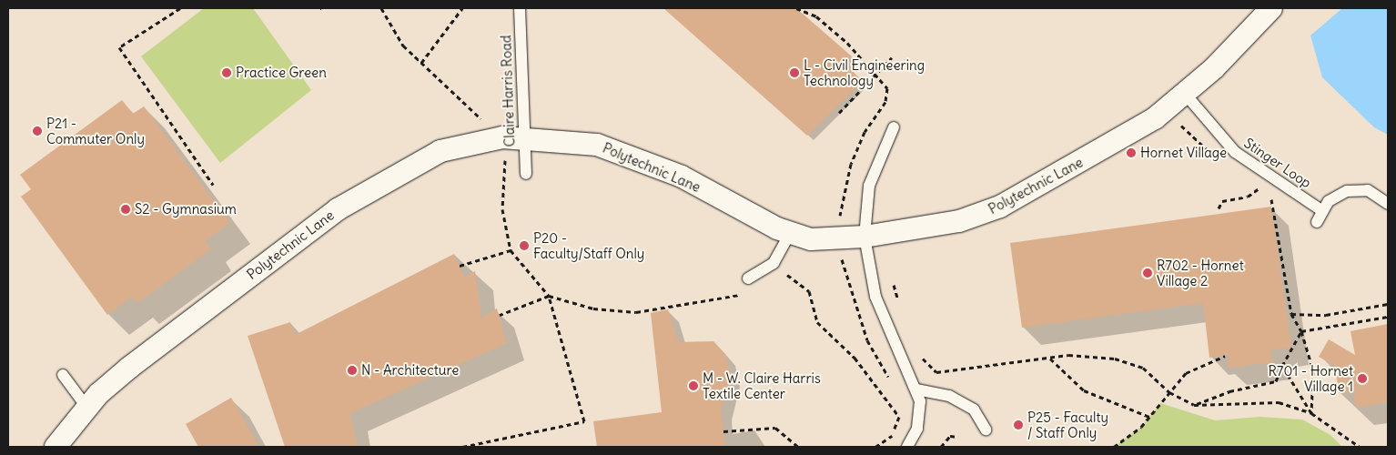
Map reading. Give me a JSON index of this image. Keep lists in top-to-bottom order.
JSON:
{
  "streets": {
    "street": ["Polytechnic Lane"],
    "lane": ["Claire Harris Road", "Stinger Loop"]
  },
  "crossings": [
    ["Claire Harris Road", "Polytechnic Lane"],
    ["Stinger Loop", "Polytechnic Lane"]
  ],
  "places": [
    "Practice Green",
    "L - Civil Engineering Technology",
    "P21 - Commuter Only",
    "Hornet Village",
    "S2 - Gymnasium",
    "P20 - Faculty/Staff Only",
    "R702 - Hornet Village 2",
    "N - Architecture",
    "R701 - Hornet Village 1",
    "M - W. Claire Harris Textile Center",
    "P25 - Faculty / Staff Only"
  ]
}
